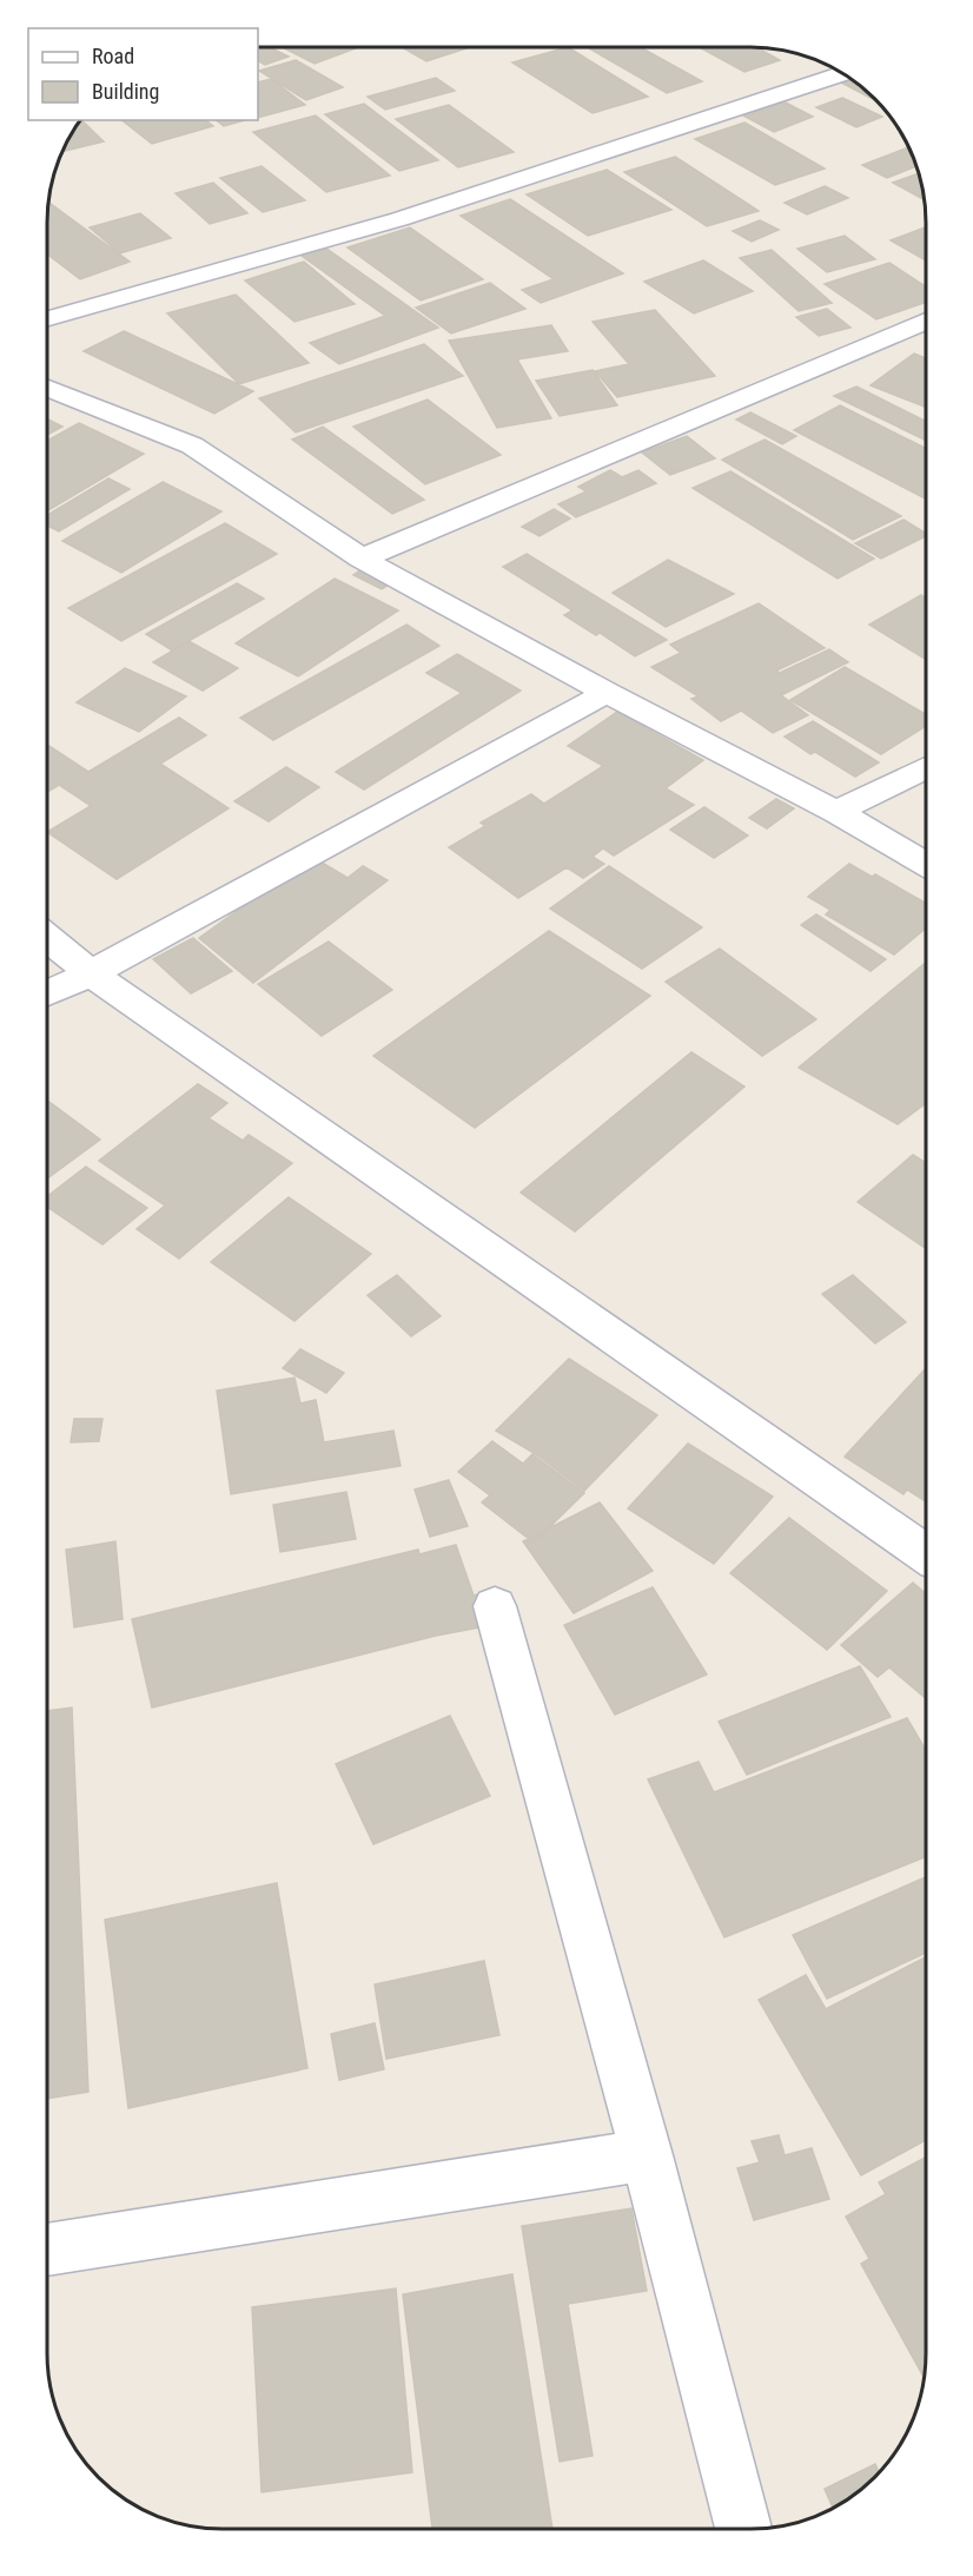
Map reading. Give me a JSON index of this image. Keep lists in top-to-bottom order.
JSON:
{
  "legend": ["Road", "Building"]
}
